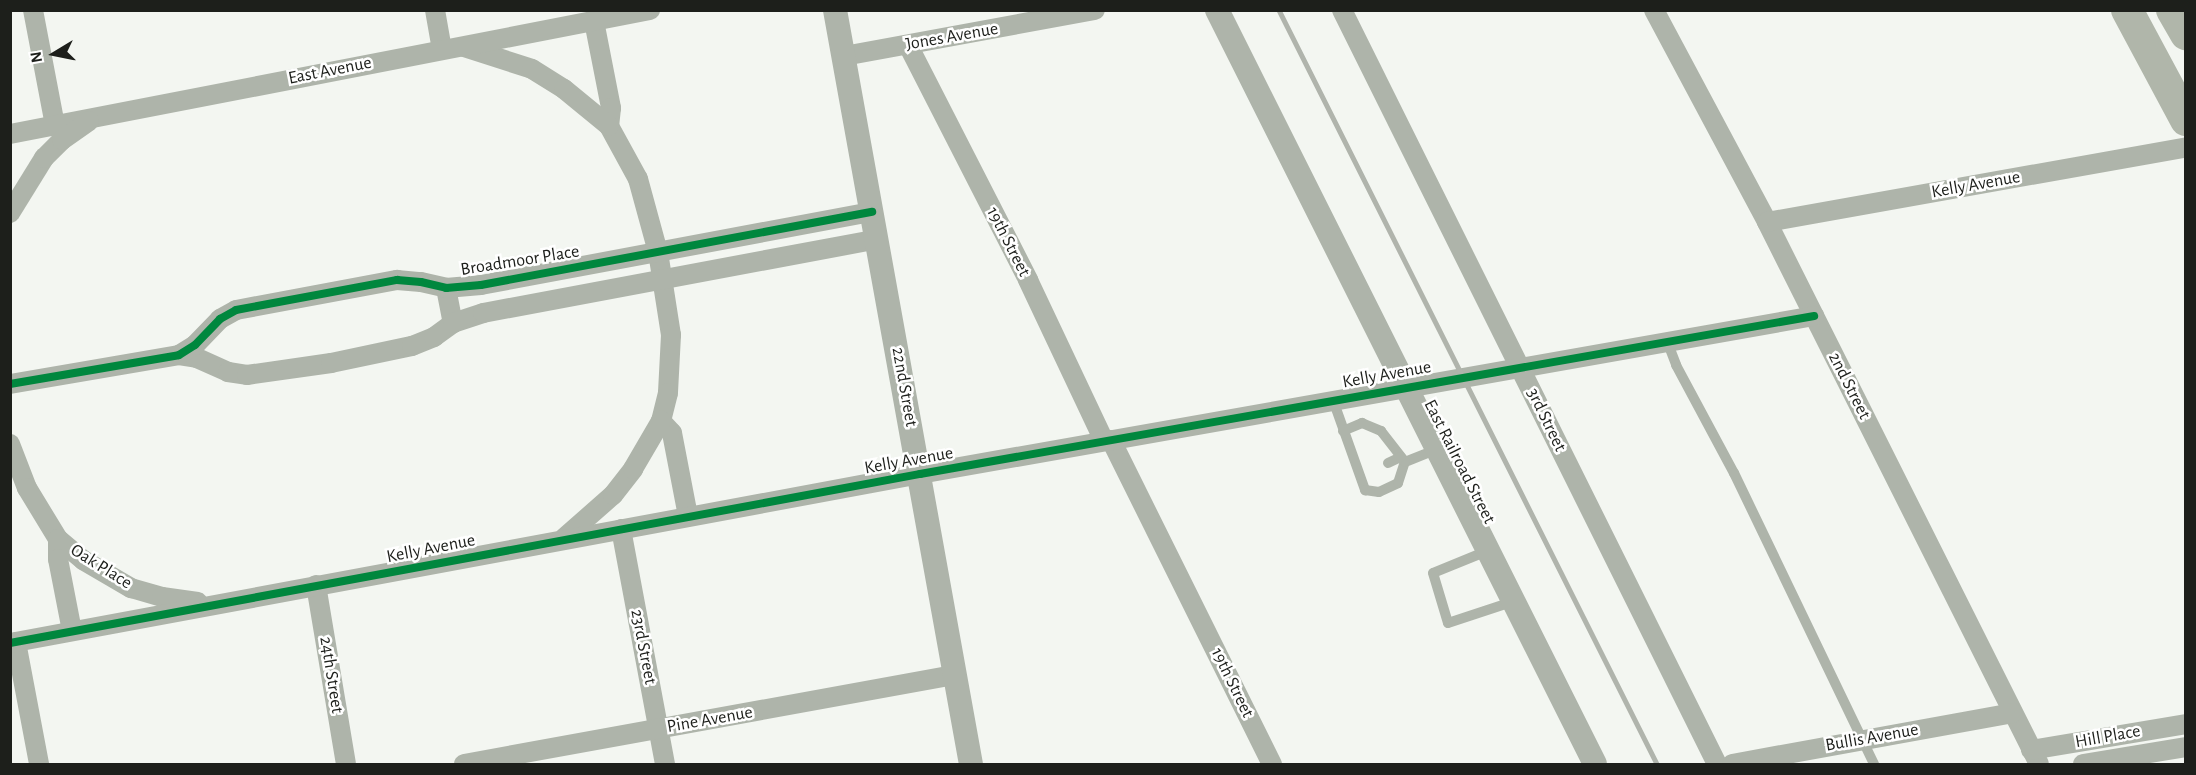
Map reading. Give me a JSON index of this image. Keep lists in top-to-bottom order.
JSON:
{
  "streets": {
    "street": [
      "Jones Avenue",
      "East Avenue",
      "Kelly Avenue",
      "19th Street",
      "Broadmoor Place",
      "2nd Street",
      "22nd Street",
      "3rd Street",
      "East Railroad Street",
      "Oak Place",
      "23rd Street",
      "24th Street",
      "Pine Avenue",
      "Hill Place",
      "Bullis Avenue"
    ]
  },
  "crossings": [
    ["Jones Avenue", "19th Street"],
    ["Jones Avenue", "22nd Street"],
    ["Kelly Avenue", "19th Street"],
    ["Kelly Avenue", "2nd Street"],
    ["Kelly Avenue", "22nd Street"],
    ["Kelly Avenue", "3rd Street"],
    ["Kelly Avenue", "East Railroad Street"],
    ["Kelly Avenue", "Oak Place"],
    ["Kelly Avenue", "23rd Street"],
    ["Kelly Avenue", "24th Street"],
    ["Broadmoor Place", "22nd Street"],
    ["2nd Street", "Hill Place"],
    ["2nd Street", "Bullis Avenue"],
    ["22nd Street", "Pine Avenue"],
    ["23rd Street", "Pine Avenue"]
  ],
  "north": "left"
}
